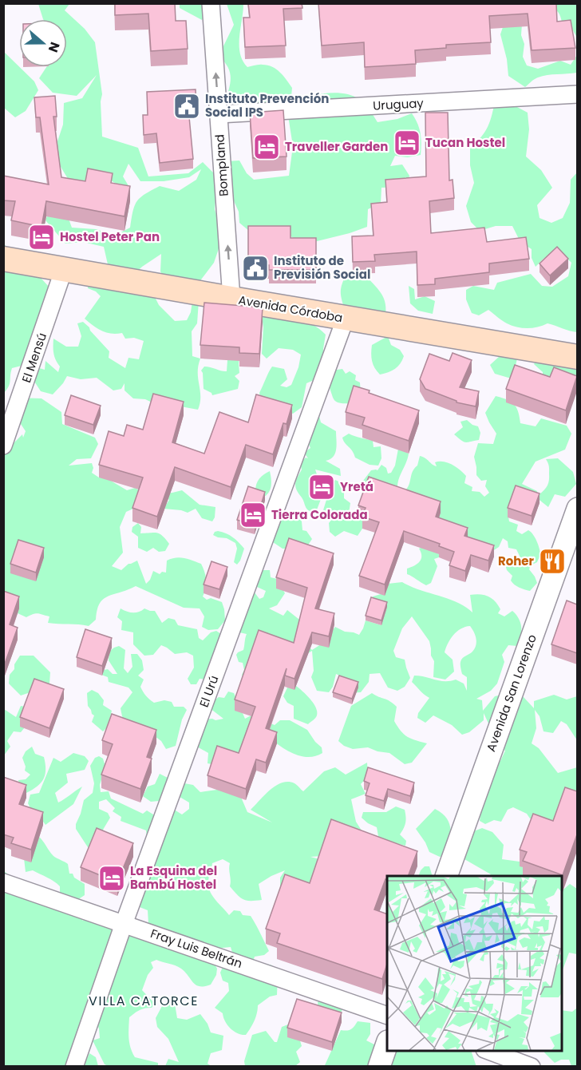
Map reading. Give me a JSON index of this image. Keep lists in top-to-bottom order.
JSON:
{
  "streets": {
    "main road": ["Avenida Córdoba"],
    "street": [
      "Uruguay",
      "Bompland",
      "El Mensú",
      "El Urú",
      "Avenida San Lorenzo",
      "Fray Luis Beltrán"
    ]
  },
  "crossings": [
    ["Uruguay", "Bompland"],
    ["Bompland", "Avenida Córdoba"],
    ["Avenida Córdoba", "El Mensú"],
    ["Avenida Córdoba", "El Urú"],
    ["El Urú", "Fray Luis Beltrán"]
  ],
  "one_way": ["Bompland"],
  "districts": ["VILLA CATORCE"],
  "places": {
    "public building": ["Instituto Prevención Social IPS", "Instituto de Previsión Social"],
    "hotel": [
      "Tucan Hostel",
      "Traveller Garden",
      "Hostel Peter Pan",
      "Yretá",
      "Tierra Colorada",
      "La Esquina del Bambú Hostel"
    ],
    "restaurant": ["Roher"]
  },
  "north": "right"
}
